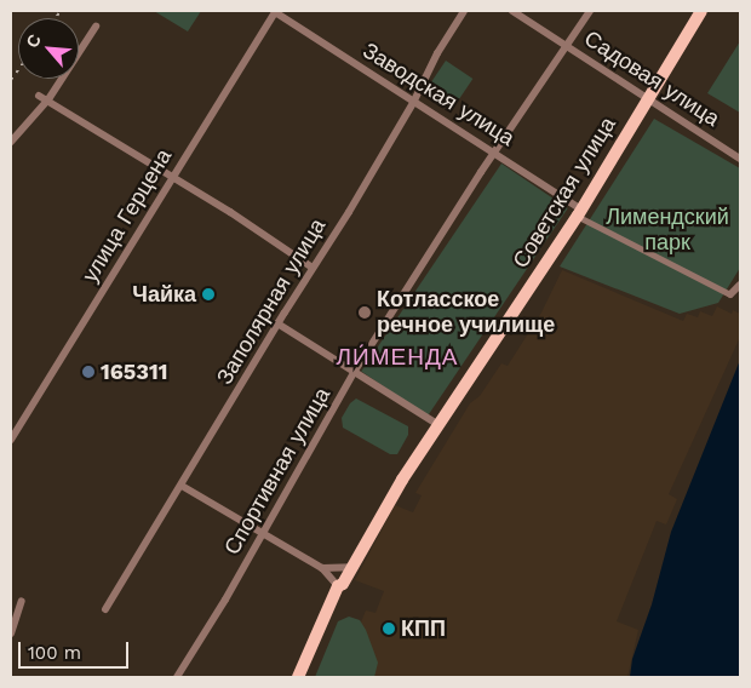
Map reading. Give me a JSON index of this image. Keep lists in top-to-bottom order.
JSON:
{
  "streets": {
    "main road": ["Советская улица"],
    "street": [
      "Садовая улица",
      "Заводская улица",
      "улица Герцена",
      "Заполярная улица",
      "Спортивная улица"
    ]
  },
  "crossings": [
    ["Садовая улица", "Советская улица"],
    ["Садовая улица", "Спортивная улица"],
    ["Заводская улица", "Советская улица"],
    ["Заводская улица", "улица Герцена"],
    ["Заводская улица", "Заполярная улица"],
    ["Заводская улица", "Спортивная улица"]
  ],
  "districts": ["ЛИ́МЕНДА"],
  "parks": ["Лимендский парк"],
  "places": [
    "Чайка",
    "Котласское речное училище",
    "165311",
    "КПП"
  ],
  "scale_bar": "100 m",
  "north": "top left"
}
